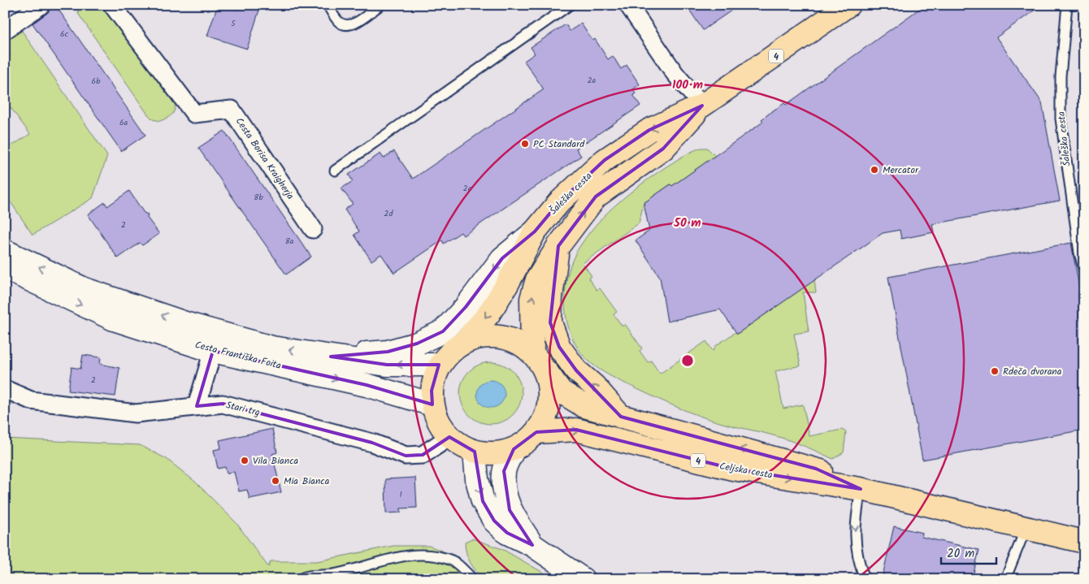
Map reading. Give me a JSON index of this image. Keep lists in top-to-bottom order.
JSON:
{
  "streets": {
    "main road": [
      "4",
      "Šaleška cesta",
      "Cesta Františka Foita",
      "Celjska cesta"
    ],
    "street": ["Cesta Borisa Kraigherja", "Stari trg"]
  },
  "crossings": [
    ["4", "Šaleška cesta"],
    ["4", "Cesta Františka Foita"],
    ["4", "Stari trg"],
    ["4", "Celjska cesta"],
    ["Šaleška cesta", "Cesta Františka Foita"],
    ["Šaleška cesta", "Stari trg"],
    ["Šaleška cesta", "Celjska cesta"],
    ["Cesta Františka Foita", "Stari trg"],
    ["Cesta Františka Foita", "Celjska cesta"],
    ["Stari trg", "Celjska cesta"]
  ],
  "places": [
    "PC Standard",
    "Mercator",
    "Rdeča dvorana",
    "Vila Bianca",
    "Mia Bianca"
  ],
  "house_numbers": [
    "5",
    "6c",
    "2a",
    "6b",
    "6a",
    "2c",
    "8b",
    "2d",
    "2",
    "8a",
    "2",
    "1"
  ],
  "scale_bar": "20 m",
  "rings": ["100 m", "50 m"]
}
